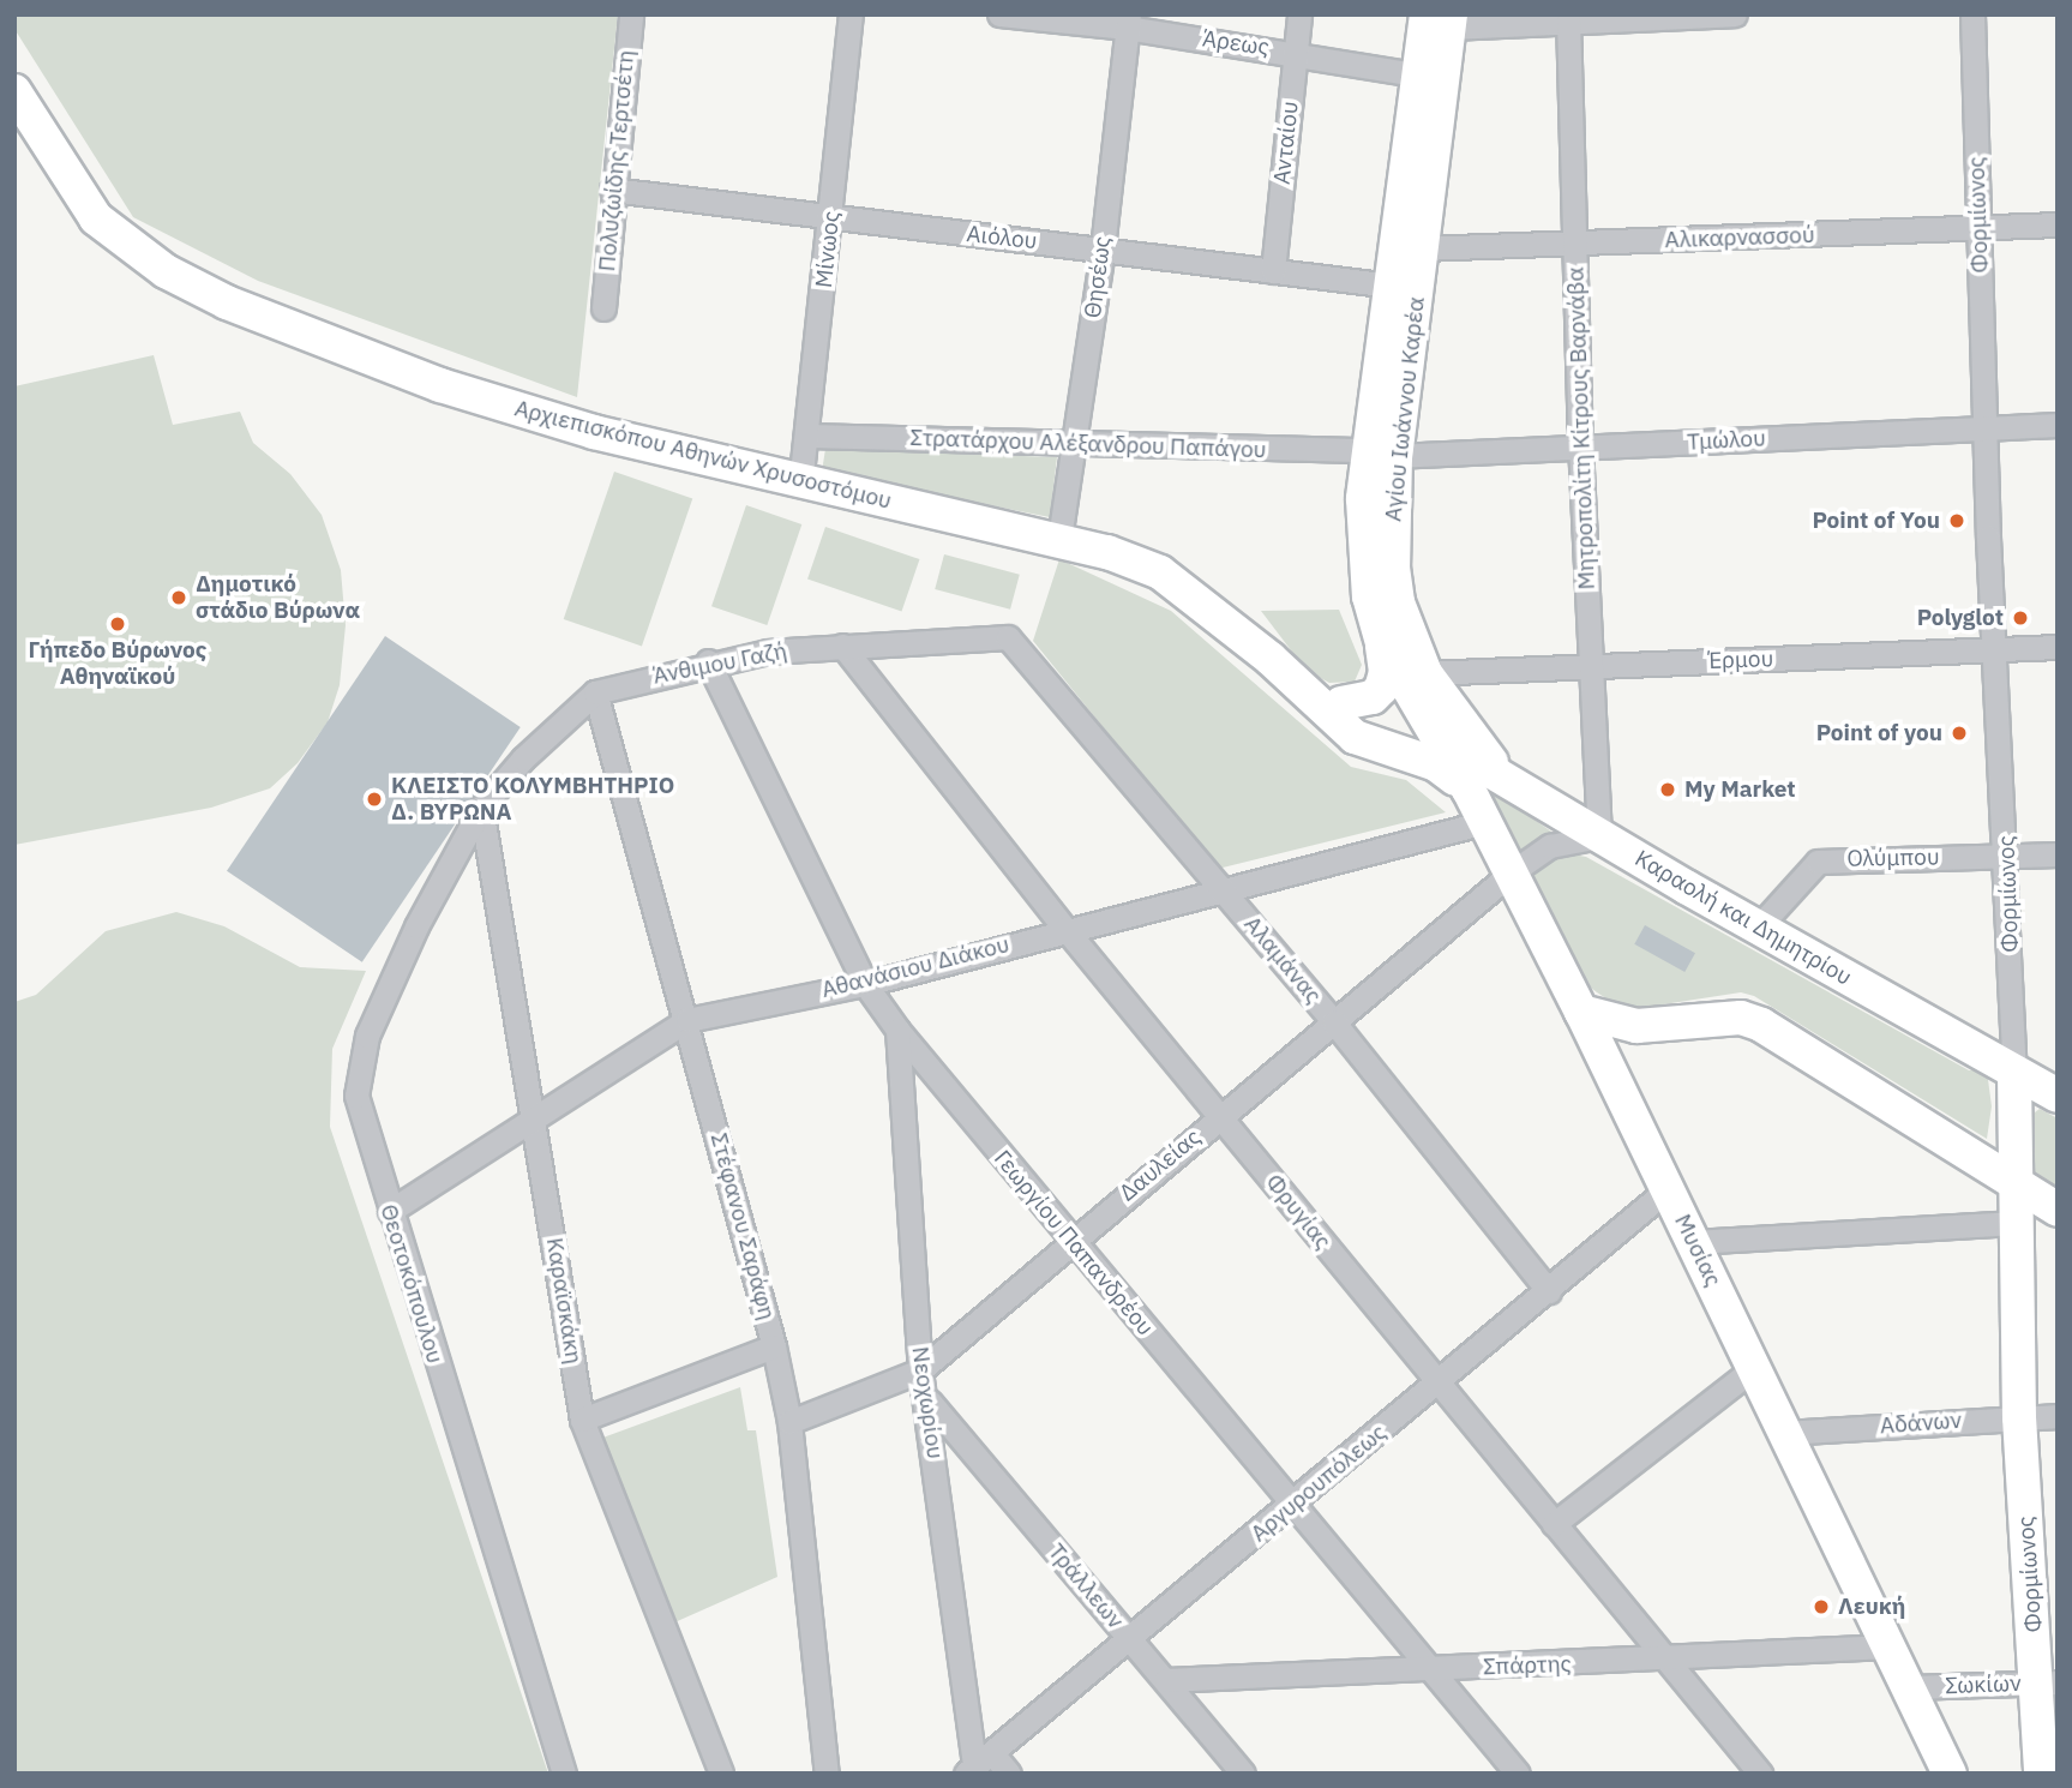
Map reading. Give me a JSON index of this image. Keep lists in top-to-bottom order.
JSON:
{
  "streets": {
    "street": [
      "Άρεως",
      "Ανταίου",
      "Πολυζωίδης Τερτσέτη",
      "Φορμίωνος",
      "Αιόλου",
      "Αλικαρνασσού",
      "Μίνωος",
      "Θησέως",
      "Αγίου Ιωάννου Καρέα",
      "Μητροπολίτη Κίτρους Βαρνάβα",
      "Τμώλου",
      "Στρατάρχου Αλέξανδρου Παπάγου",
      "Αρχιεπισκόπου Αθηνών Χρυσοστόμου",
      "Έρμου",
      "Άνθιμου Γαζή",
      "Ολύμπου",
      "Καραολή και Δημητρίου",
      "Αλαμάνας",
      "Αθανάσιου Διάκου",
      "Δαυλείας",
      "Φρυγίας",
      "Στέφανου Σαράφη",
      "Γεωργίου Παπανδρέου",
      "Μυσίας",
      "Θεοτοκόπουλου",
      "Καραϊσκάκη",
      "Νεοχωρίου",
      "Αδάνων",
      "Αργυρουπόλεως",
      "Τράλλεων",
      "Σπάρτης",
      "Σωκίων"
    ]
  },
  "crossings": [
    ["Άρεως", "Ανταίου"],
    ["Άρεως", "Θησέως"],
    ["Άρεως", "Αγίου Ιωάννου Καρέα"],
    ["Ανταίου", "Αιόλου"],
    ["Πολυζωίδης Τερτσέτη", "Αιόλου"],
    ["Φορμίωνος", "Αλικαρνασσού"],
    ["Φορμίωνος", "Τμώλου"],
    ["Φορμίωνος", "Έρμου"],
    ["Φορμίωνος", "Ολύμπου"],
    ["Φορμίωνος", "Καραολή και Δημητρίου"],
    ["Φορμίωνος", "Αδάνων"],
    ["Φορμίωνος", "Σωκίων"],
    ["Αιόλου", "Μίνωος"],
    ["Αιόλου", "Θησέως"],
    ["Αιόλου", "Αγίου Ιωάννου Καρέα"],
    ["Αλικαρνασσού", "Αγίου Ιωάννου Καρέα"],
    ["Αλικαρνασσού", "Μητροπολίτη Κίτρους Βαρνάβα"],
    ["Μίνωος", "Στρατάρχου Αλέξανδρου Παπάγου"],
    ["Μίνωος", "Αρχιεπισκόπου Αθηνών Χρυσοστόμου"],
    ["Θησέως", "Στρατάρχου Αλέξανδρου Παπάγου"],
    ["Θησέως", "Αρχιεπισκόπου Αθηνών Χρυσοστόμου"],
    ["Αγίου Ιωάννου Καρέα", "Τμώλου"],
    ["Αγίου Ιωάννου Καρέα", "Στρατάρχου Αλέξανδρου Παπάγου"],
    ["Αγίου Ιωάννου Καρέα", "Αρχιεπισκόπου Αθηνών Χρυσοστόμου"],
    ["Αγίου Ιωάννου Καρέα", "Έρμου"],
    ["Αγίου Ιωάννου Καρέα", "Καραολή και Δημητρίου"],
    ["Αγίου Ιωάννου Καρέα", "Μυσίας"],
    ["Μητροπολίτη Κίτρους Βαρνάβα", "Τμώλου"],
    ["Μητροπολίτη Κίτρους Βαρνάβα", "Έρμου"],
    ["Μητροπολίτη Κίτρους Βαρνάβα", "Καραολή και Δημητρίου"],
    ["Μητροπολίτη Κίτρους Βαρνάβα", "Δαυλείας"],
    ["Τμώλου", "Στρατάρχου Αλέξανδρου Παπάγου"],
    ["Αρχιεπισκόπου Αθηνών Χρυσοστόμου", "Καραολή και Δημητρίου"],
    ["Αρχιεπισκόπου Αθηνών Χρυσοστόμου", "Μυσίας"],
    ["Άνθιμου Γαζή", "Αλαμάνας"],
    ["Άνθιμου Γαζή", "Φρυγίας"],
    ["Άνθιμου Γαζή", "Στέφανου Σαράφη"],
    ["Άνθιμου Γαζή", "Γεωργίου Παπανδρέου"],
    ["Άνθιμου Γαζή", "Θεοτοκόπουλου"],
    ["Άνθιμου Γαζή", "Καραϊσκάκη"],
    ["Ολύμπου", "Καραολή και Δημητρίου"],
    ["Καραολή και Δημητρίου", "Δαυλείας"],
    ["Καραολή και Δημητρίου", "Μυσίας"],
    ["Αλαμάνας", "Αθανάσιου Διάκου"],
    ["Αλαμάνας", "Δαυλείας"],
    ["Αλαμάνας", "Αργυρουπόλεως"],
    ["Αθανάσιου Διάκου", "Φρυγίας"],
    ["Αθανάσιου Διάκου", "Στέφανου Σαράφη"],
    ["Αθανάσιου Διάκου", "Γεωργίου Παπανδρέου"],
    ["Αθανάσιου Διάκου", "Μυσίας"],
    ["Αθανάσιου Διάκου", "Θεοτοκόπουλου"],
    ["Αθανάσιου Διάκου", "Καραϊσκάκη"],
    ["Δαυλείας", "Φρυγίας"],
    ["Δαυλείας", "Στέφανου Σαράφη"],
    ["Δαυλείας", "Γεωργίου Παπανδρέου"],
    ["Δαυλείας", "Μυσίας"],
    ["Δαυλείας", "Νεοχωρίου"],
    ["Φρυγίας", "Αργυρουπόλεως"],
    ["Φρυγίας", "Σπάρτης"],
    ["Γεωργίου Παπανδρέου", "Νεοχωρίου"],
    ["Γεωργίου Παπανδρέου", "Αργυρουπόλεως"],
    ["Γεωργίου Παπανδρέου", "Σπάρτης"],
    ["Μυσίας", "Αδάνων"],
    ["Μυσίας", "Αργυρουπόλεως"],
    ["Μυσίας", "Σπάρτης"],
    ["Μυσίας", "Σωκίων"],
    ["Θεοτοκόπουλου", "Καραϊσκάκη"],
    ["Νεοχωρίου", "Αργυρουπόλεως"],
    ["Νεοχωρίου", "Τράλλεων"],
    ["Αργυρουπόλεως", "Τράλλεων"],
    ["Τράλλεων", "Σπάρτης"]
  ],
  "places": [
    "Point of You",
    "Δημοτικό στάδιο Βύρωνα",
    "Polyglot",
    "Γήπεδο Βύρωνος Αθηναϊκού",
    "Point of you",
    "My Market",
    "ΚΛΕΙΣΤΟ ΚΟΛΥΜΒΗΤΗΡΙΟ Δ. ΒΥΡΩΝΑ",
    "Λευκή"
  ]
}
